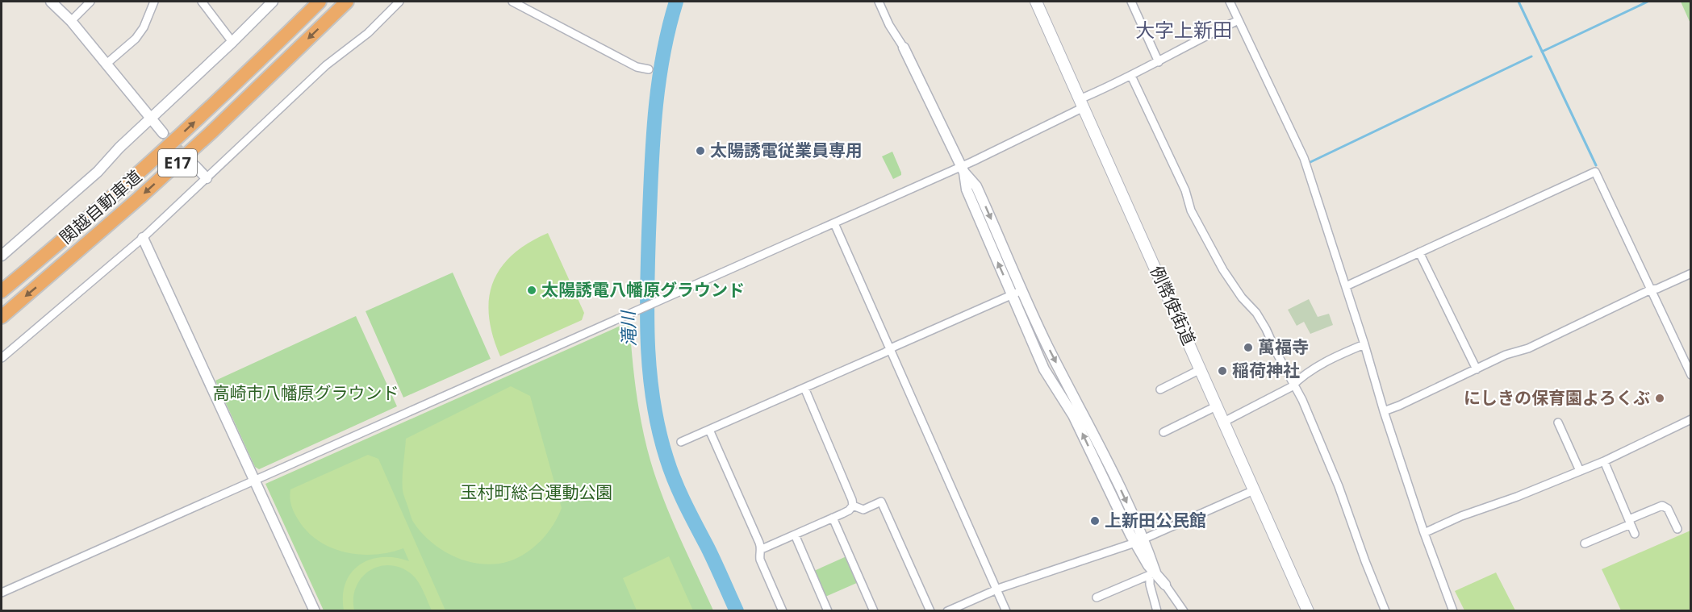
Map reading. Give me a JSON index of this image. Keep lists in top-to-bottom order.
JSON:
{
  "streets": {
    "highway": ["E17", "関越自動車道"],
    "main road": ["例幣使街道"]
  },
  "districts": ["大字上新田"],
  "water": ["滝川"],
  "parks": ["高崎市八幡原グラウンド", "玉村町総合運動公園"],
  "places": [
    "太陽誘電従業員専用",
    "太陽誘電八幡原グラウンド",
    "萬福寺",
    "稲荷神社",
    "にしきの保育園よろくぶ",
    "上新田公民館"
  ]
}
